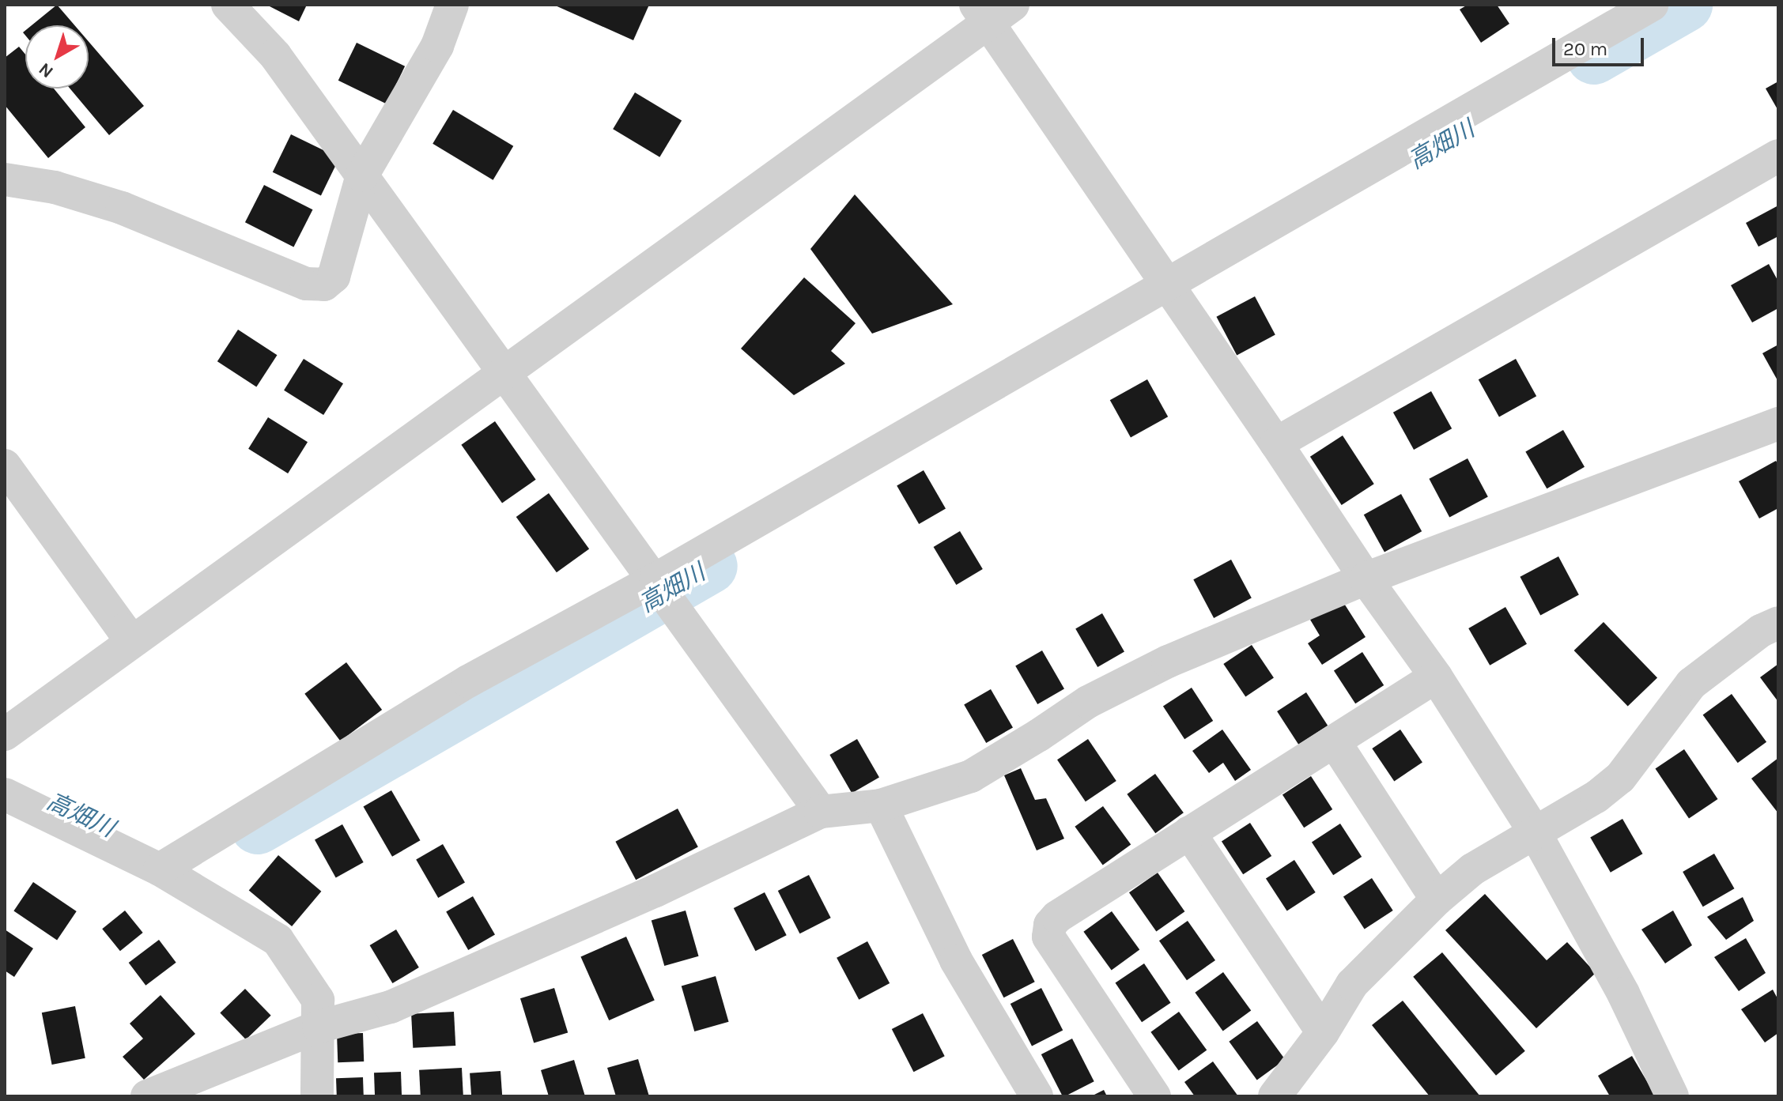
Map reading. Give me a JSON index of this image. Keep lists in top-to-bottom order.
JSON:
{
  "water": ["高畑川"],
  "scale_bar": "20 m",
  "north": "bottom left"
}
